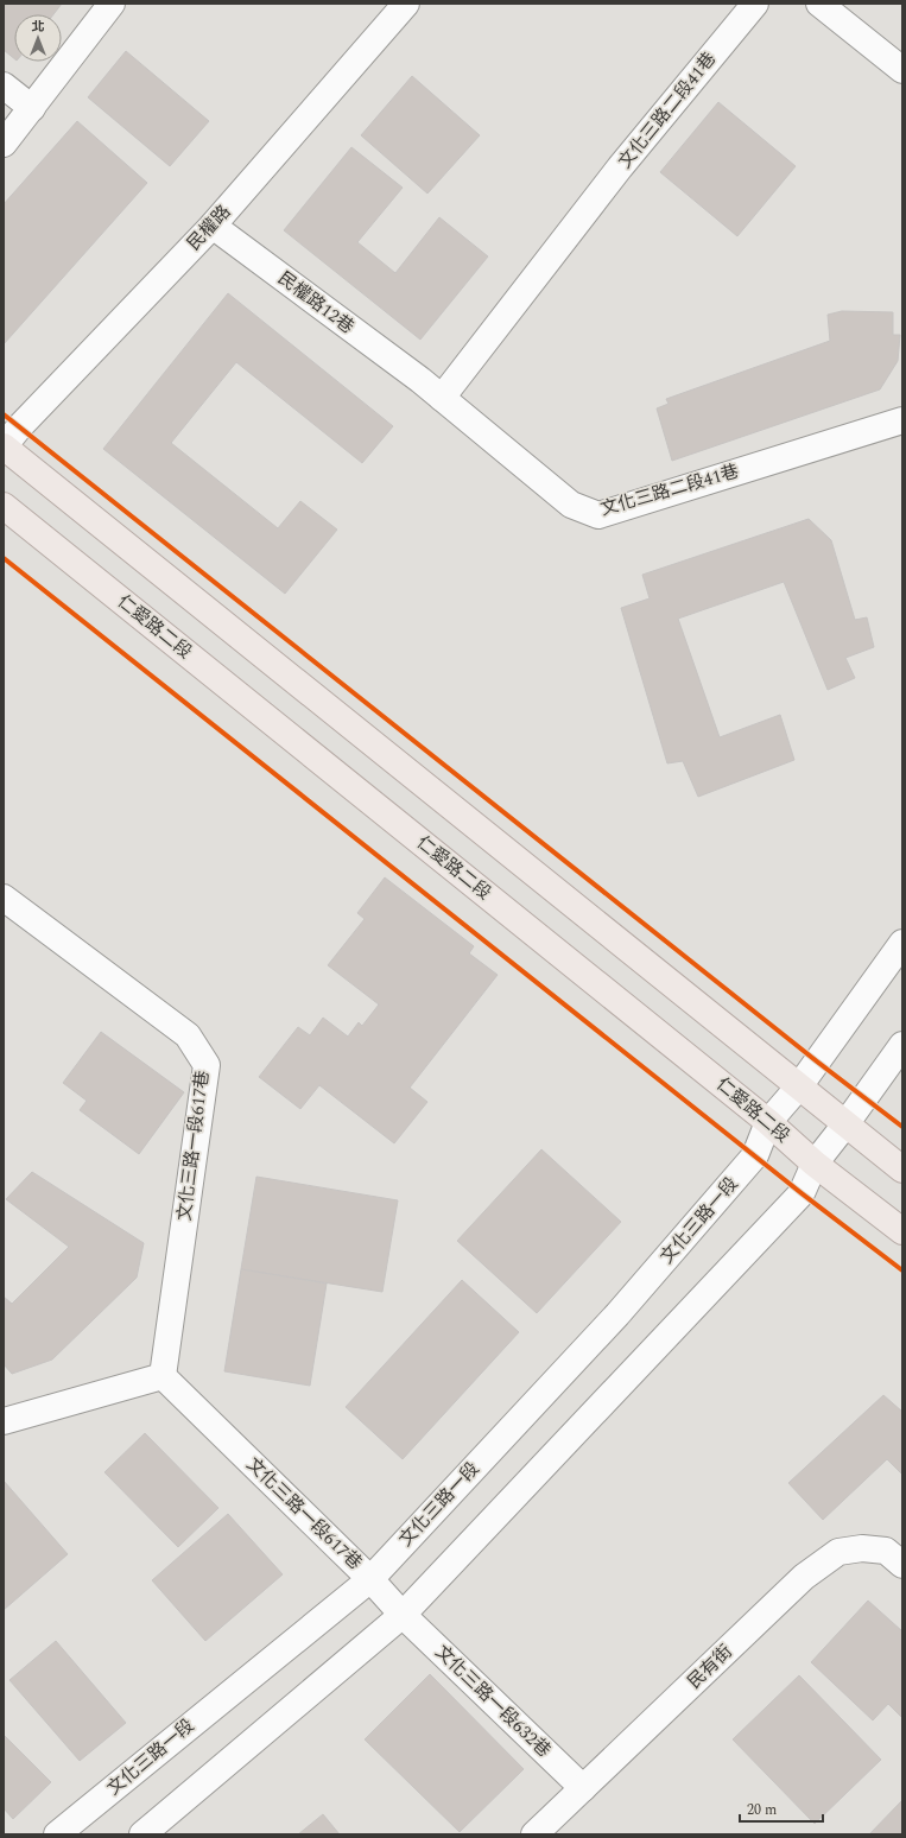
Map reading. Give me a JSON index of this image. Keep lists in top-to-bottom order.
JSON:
{
  "streets": {
    "main road": ["仁愛路二段"],
    "street": [
      "文化三路二段41巷",
      "民權路",
      "民權路12巷",
      "文化三路一段617巷",
      "文化三路一段",
      "民有街",
      "文化三路一段632巷"
    ]
  },
  "crossings": [
    ["文化三路二段41巷", "民權路12巷"],
    ["民權路", "民權路12巷"],
    ["仁愛路二段", "文化三路一段"],
    ["文化三路一段617巷", "文化三路一段"],
    ["文化三路一段617巷", "文化三路一段632巷"],
    ["民有街", "文化三路一段632巷"]
  ],
  "scale_bar": "20 m",
  "north": "top"
}
